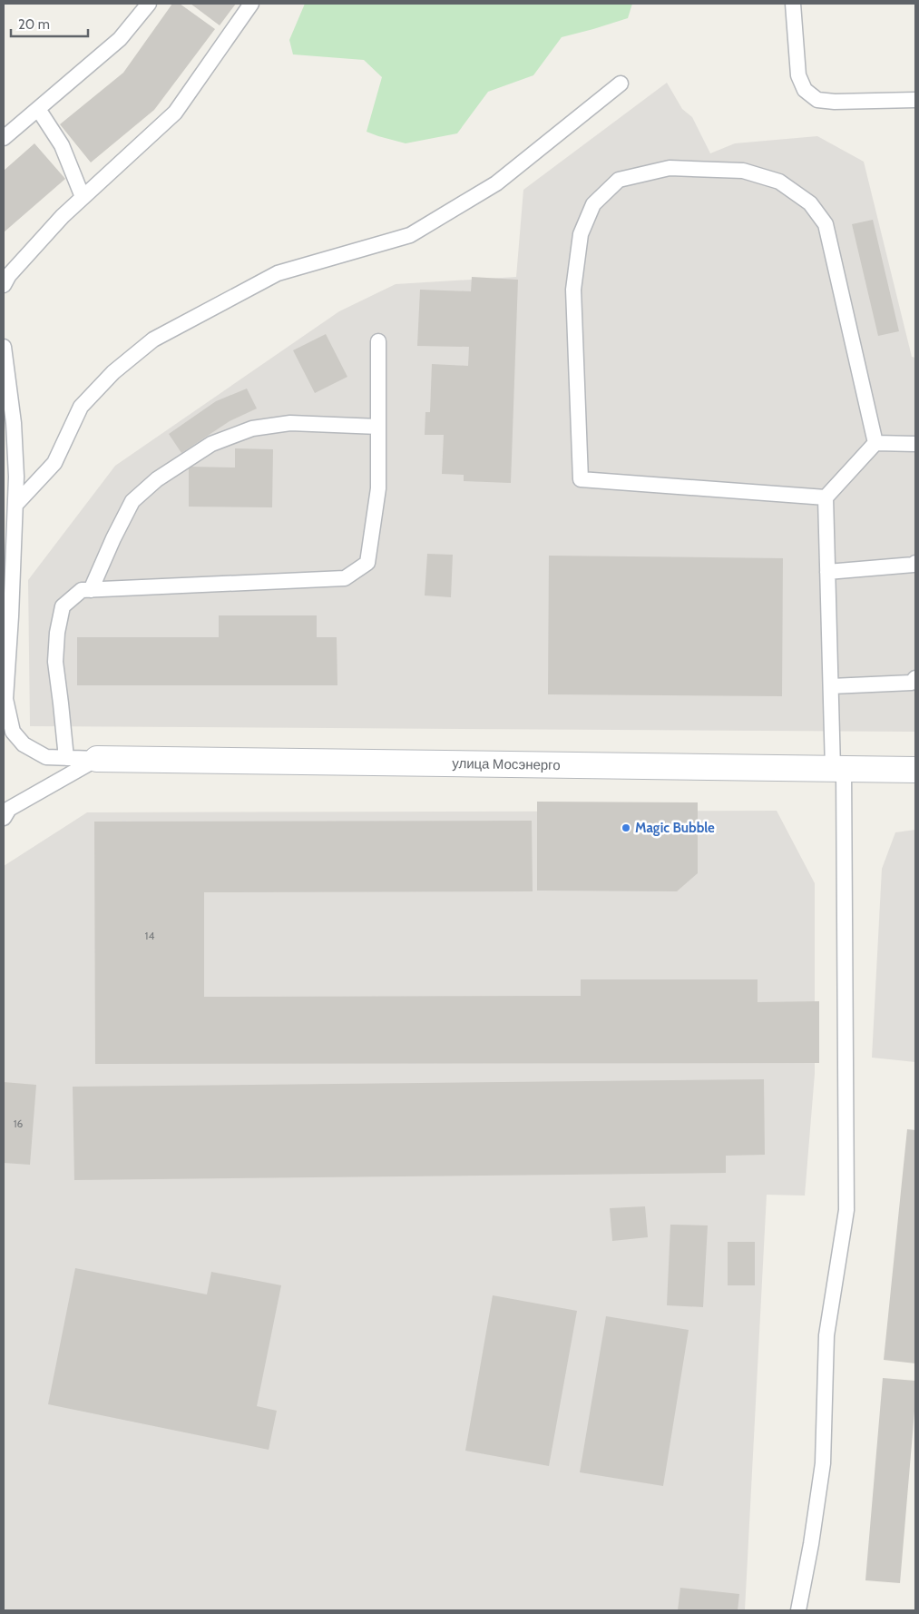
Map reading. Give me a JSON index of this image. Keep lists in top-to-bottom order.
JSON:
{
  "streets": {
    "street": ["улица Мосэнерго"]
  },
  "places": ["Magic Bubble"],
  "house_numbers": ["14", "16"],
  "scale_bar": "20 m"
}
